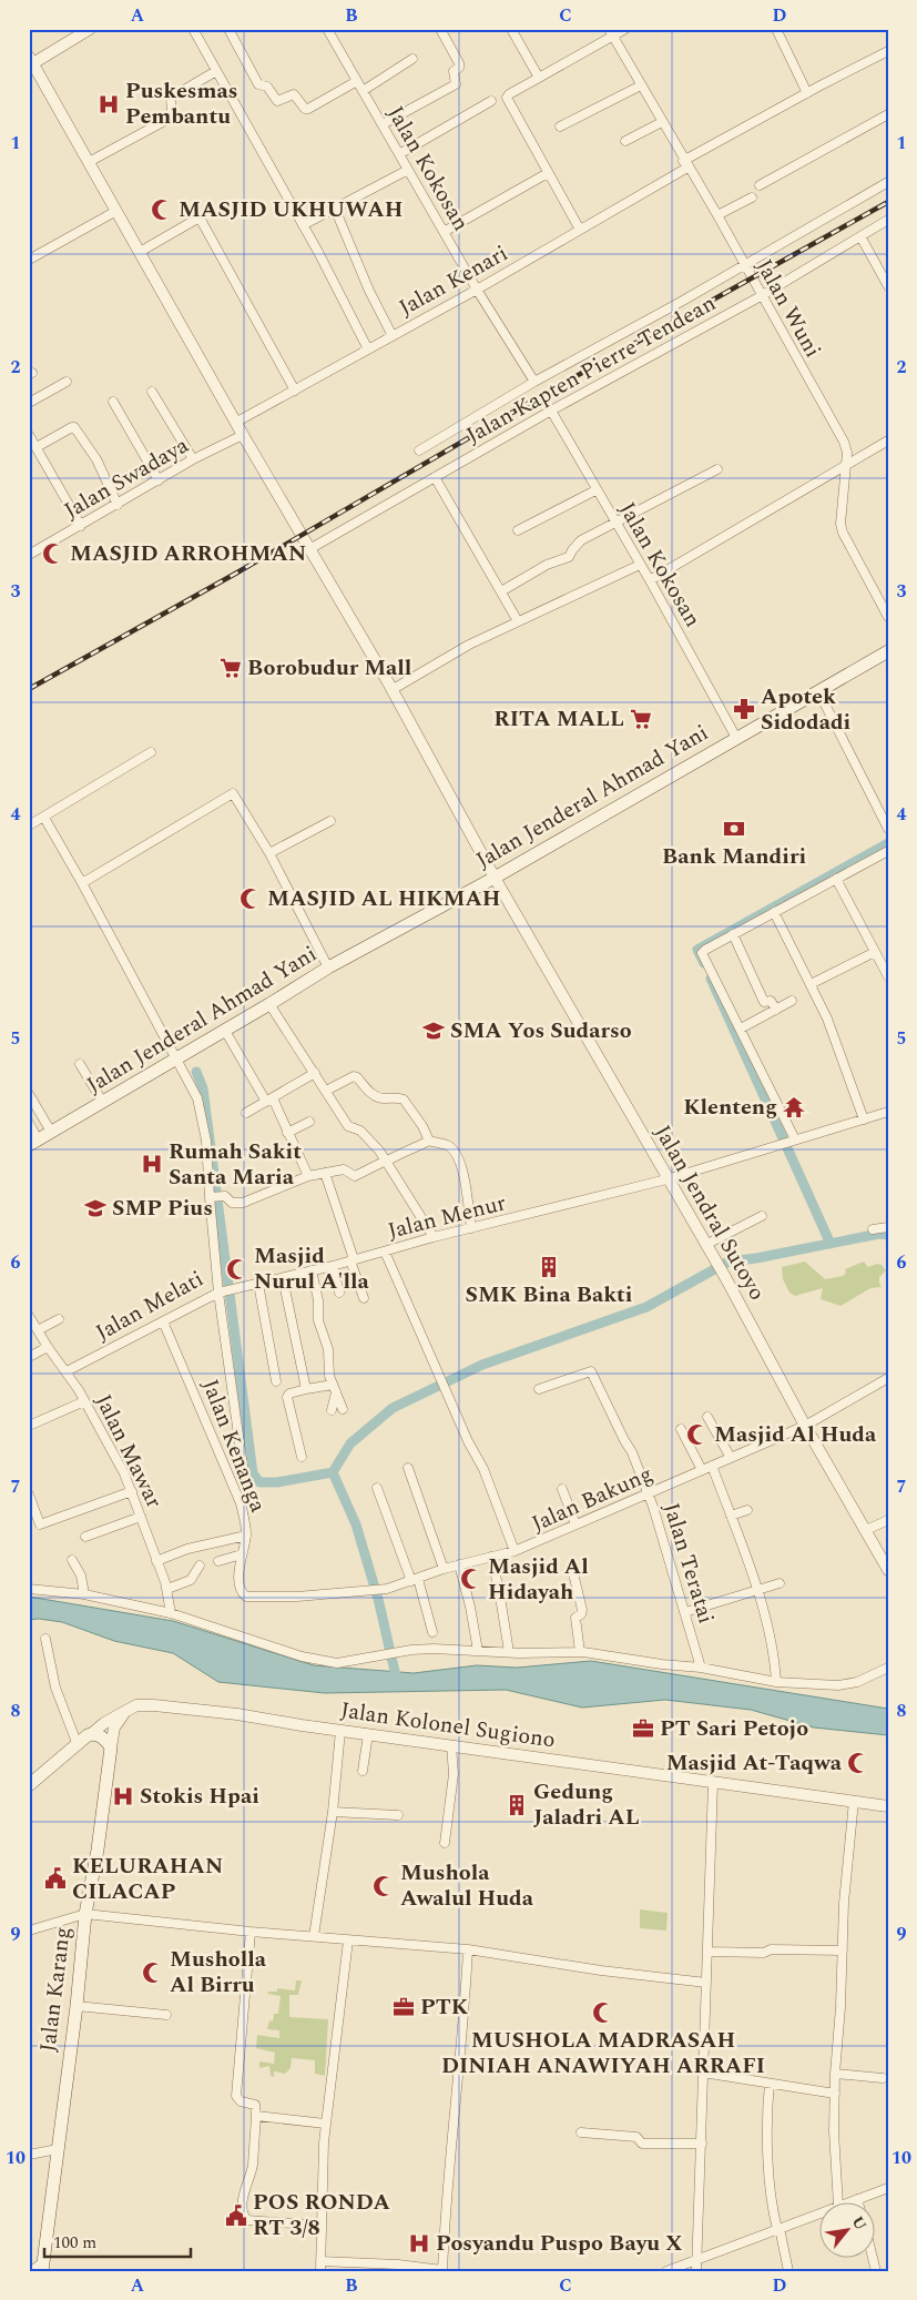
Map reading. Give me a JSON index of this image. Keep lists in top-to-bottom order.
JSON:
{
  "streets": {
    "main road": ["Jalan Jenderal Ahmad Yani", "Jalan Kolonel Sugiono", "Jalan Karang"],
    "street": [
      "Jalan Kokosan",
      "Jalan Kenari",
      "Jalan Wuni",
      "Jalan Kapten Pierre Tendean",
      "Jalan Swadaya",
      "Jalan Jendral Sutoyo",
      "Jalan Menur",
      "Jalan Melati",
      "Jalan Kenanga",
      "Jalan Mawar",
      "Jalan Bakung",
      "Jalan Teratai"
    ]
  },
  "crossings": [
    ["Jalan Kokosan", "Jalan Kenari"],
    ["Jalan Kokosan", "Jalan Kapten Pierre Tendean"],
    ["Jalan Kokosan", "Jalan Jenderal Ahmad Yani"],
    ["Jalan Kenari", "Jalan Wuni"],
    ["Jalan Kenari", "Jalan Jendral Sutoyo"],
    ["Jalan Wuni", "Jalan Kapten Pierre Tendean"],
    ["Jalan Kapten Pierre Tendean", "Jalan Jendral Sutoyo"],
    ["Jalan Swadaya", "Jalan Jendral Sutoyo"],
    ["Jalan Jenderal Ahmad Yani", "Jalan Jendral Sutoyo"],
    ["Jalan Jenderal Ahmad Yani", "Jalan Melati"],
    ["Jalan Jendral Sutoyo", "Jalan Menur"],
    ["Jalan Jendral Sutoyo", "Jalan Bakung"],
    ["Jalan Menur", "Jalan Melati"],
    ["Jalan Melati", "Jalan Kenanga"],
    ["Jalan Melati", "Jalan Mawar"],
    ["Jalan Kenanga", "Jalan Bakung"],
    ["Jalan Bakung", "Jalan Teratai"]
  ],
  "places": {
    "hospital": [
      "Puskesmas Pembantu",
      "Rumah Sakit Santa Maria",
      "Stokis Hpai",
      "Posyandu Puspo Bayu X"
    ],
    "mosque": [
      "MASJID UKHUWAH",
      "MASJID ARROHMAN",
      "MASJID AL HIKMAH",
      "Masjid Nurul A'lla",
      "Masjid Al Huda",
      "Masjid Al Hidayah",
      "Masjid At-Taqwa",
      "Mushola Awalul Huda",
      "Musholla Al Birru",
      "MUSHOLA MADRASAH DINIAH ANAWIYAH ARRAFI"
    ],
    "supermarket": ["Borobudur Mall", "RITA MALL"],
    "pharmacy": ["Apotek Sidodadi"],
    "bank": ["Bank Mandiri"],
    "school or university": ["SMA Yos Sudarso", "SMP Pius"],
    "temple": ["Klenteng"],
    "building": ["SMK Bina Bakti", "Gedung Jaladri AL"],
    "office": ["PT Sari Petojo", "PTK"],
    "public building": ["KELURAHAN CILACAP", "POS RONDA RT 3/8"]
  },
  "scale_bar": "100 m",
  "north": "top right",
  "grid": {
    "columns": [
      "A",
      "B",
      "C",
      "D"
    ],
    "rows": [
      "1",
      "2",
      "3",
      "4",
      "5",
      "6",
      "7",
      "8",
      "9",
      "10"
    ]
  }
}
